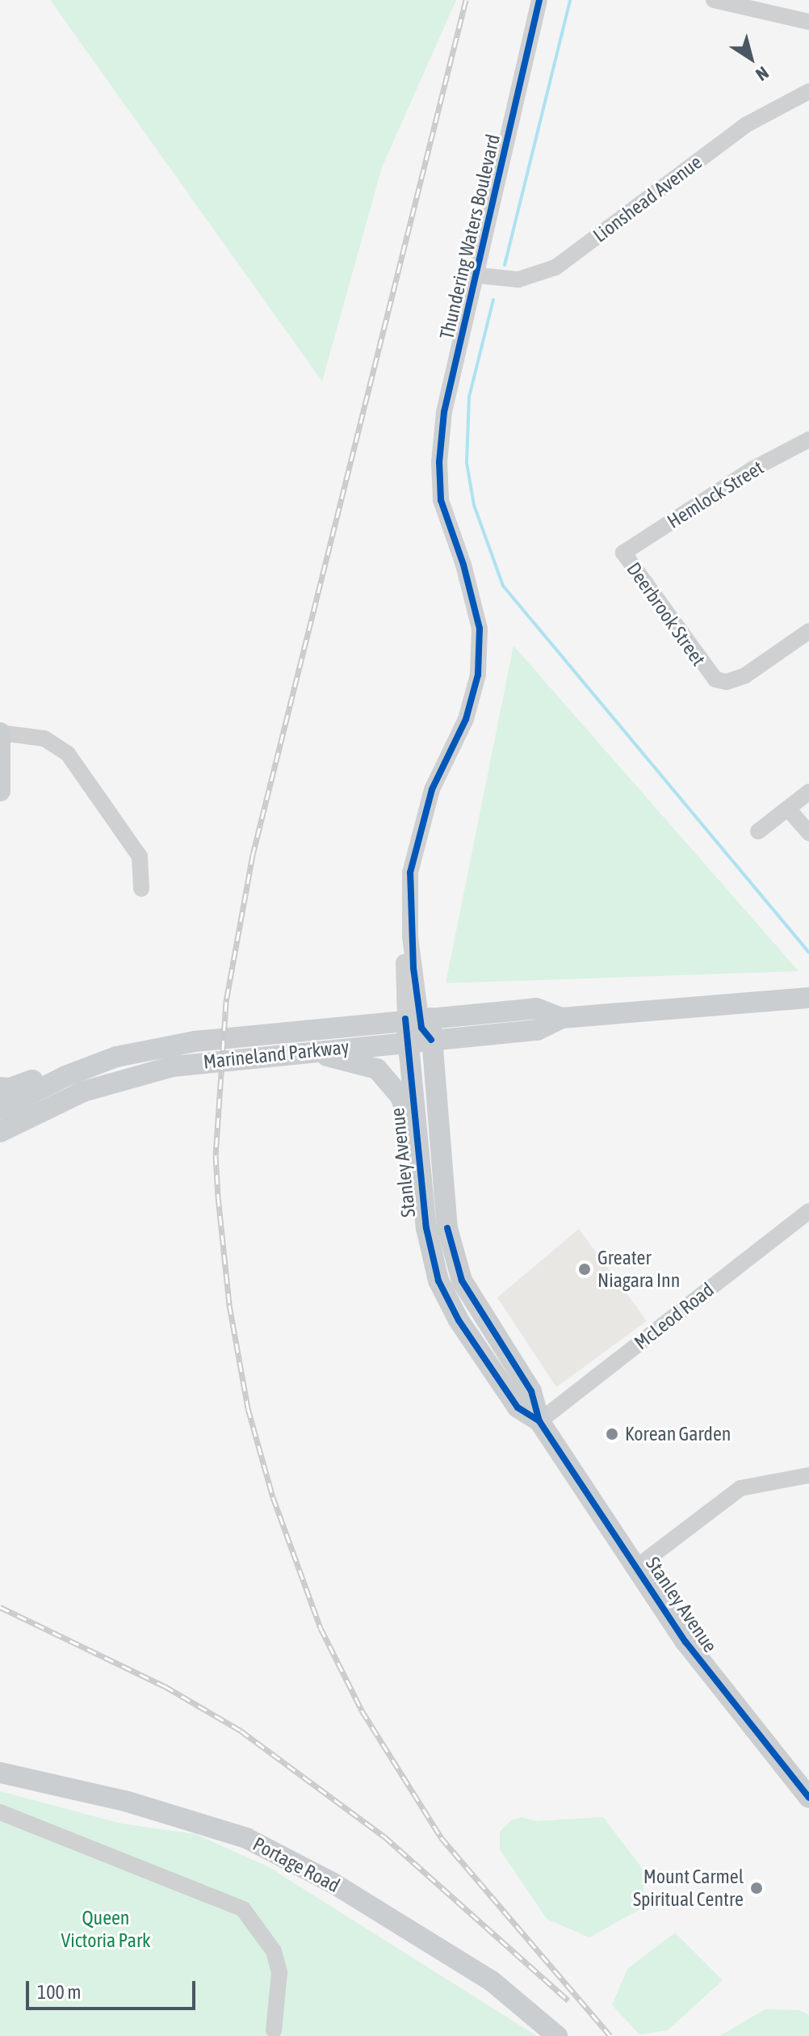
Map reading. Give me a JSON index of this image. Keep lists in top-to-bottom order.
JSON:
{
  "streets": {
    "main road": ["Marineland Parkway", "Stanley Avenue", "Portage Road"],
    "street": [
      "Lionshead Avenue",
      "Thundering Waters Boulevard",
      "Hemlock Street",
      "Deerbrook Street",
      "McLeod Road"
    ]
  },
  "crossings": [
    ["Lionshead Avenue", "Thundering Waters Boulevard"],
    ["Thundering Waters Boulevard", "Marineland Parkway"],
    ["Thundering Waters Boulevard", "Stanley Avenue"],
    ["Hemlock Street", "Deerbrook Street"],
    ["Marineland Parkway", "Stanley Avenue"],
    ["Stanley Avenue", "McLeod Road"]
  ],
  "parks": ["Queen Victoria Park"],
  "places": ["Greater Niagara Inn", "Korean Garden", "Mount Carmel Spiritual Centre"],
  "scale_bar": "100 m",
  "north": "bottom right"
}
